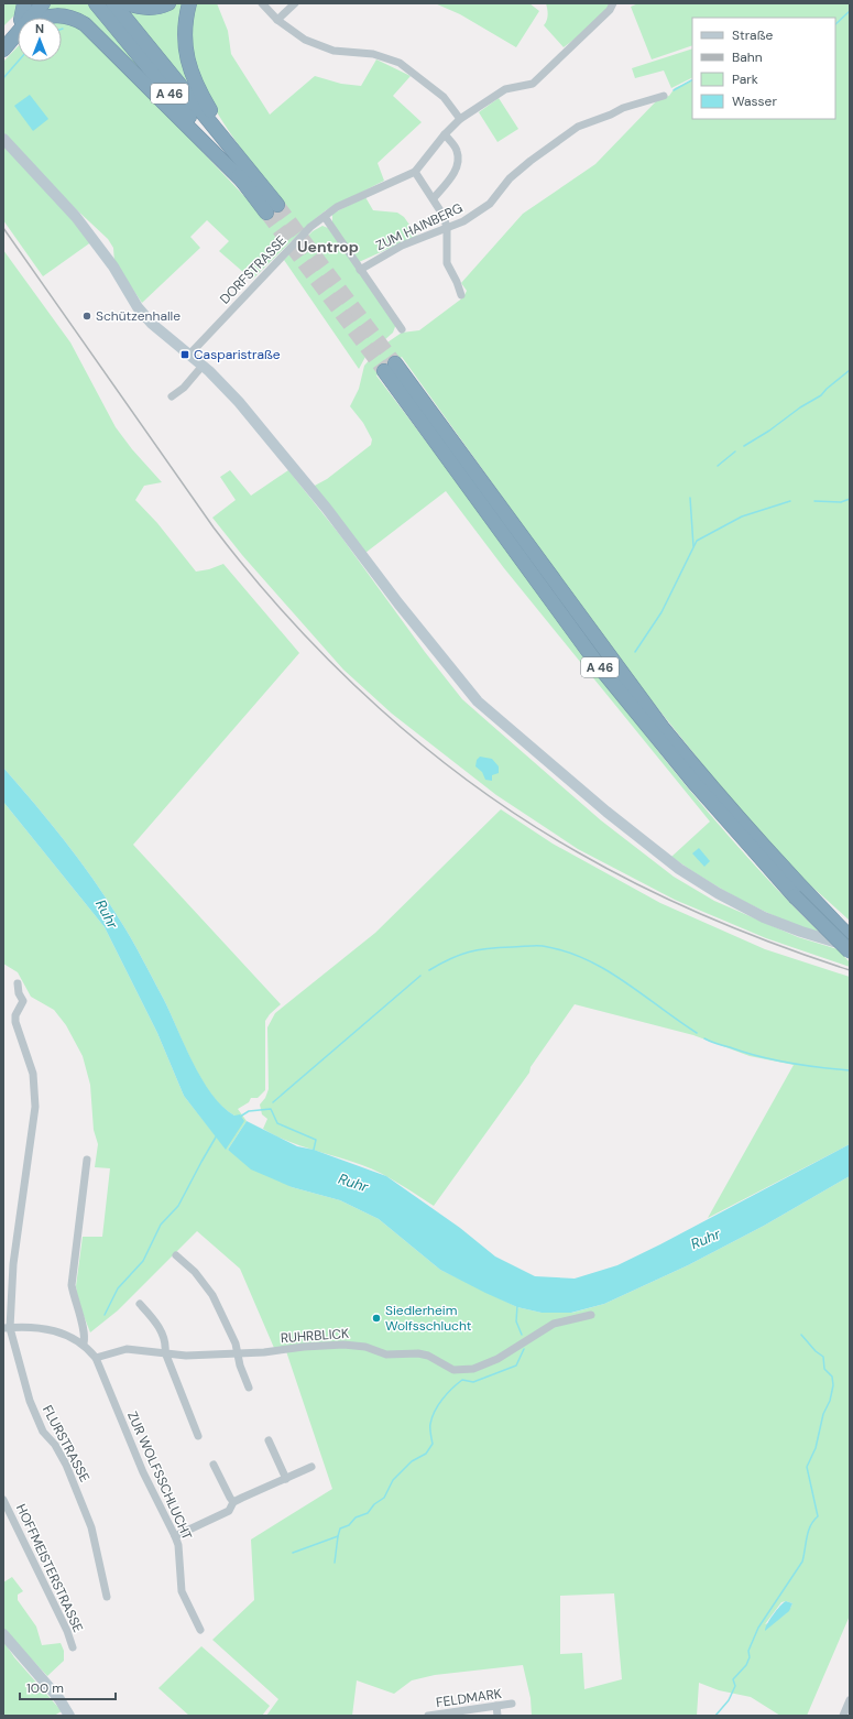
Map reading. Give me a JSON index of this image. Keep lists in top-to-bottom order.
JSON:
{
  "streets": {
    "highway": ["A 46"],
    "street": [
      "ZUM HAINBERG",
      "DORFSTRASSE",
      "RUHRBLICK",
      "FLURSTRASSE",
      "ZUR WOLFSSCHLUCHT",
      "HOFFMEISTERSTRASSE",
      "FELDMARK"
    ]
  },
  "crossings": [
    ["RUHRBLICK", "ZUR WOLFSSCHLUCHT"]
  ],
  "districts": ["Uentrop"],
  "water": ["Ruhr"],
  "places": {
    "other": ["Schützenhalle", "Siedlerheim Wolfsschlucht"],
    "transit": ["Casparistraße"]
  },
  "legend": [
    "Straße",
    "Bahn",
    "Park",
    "Wasser"
  ],
  "scale_bar": "100 m",
  "north": "top"
}
